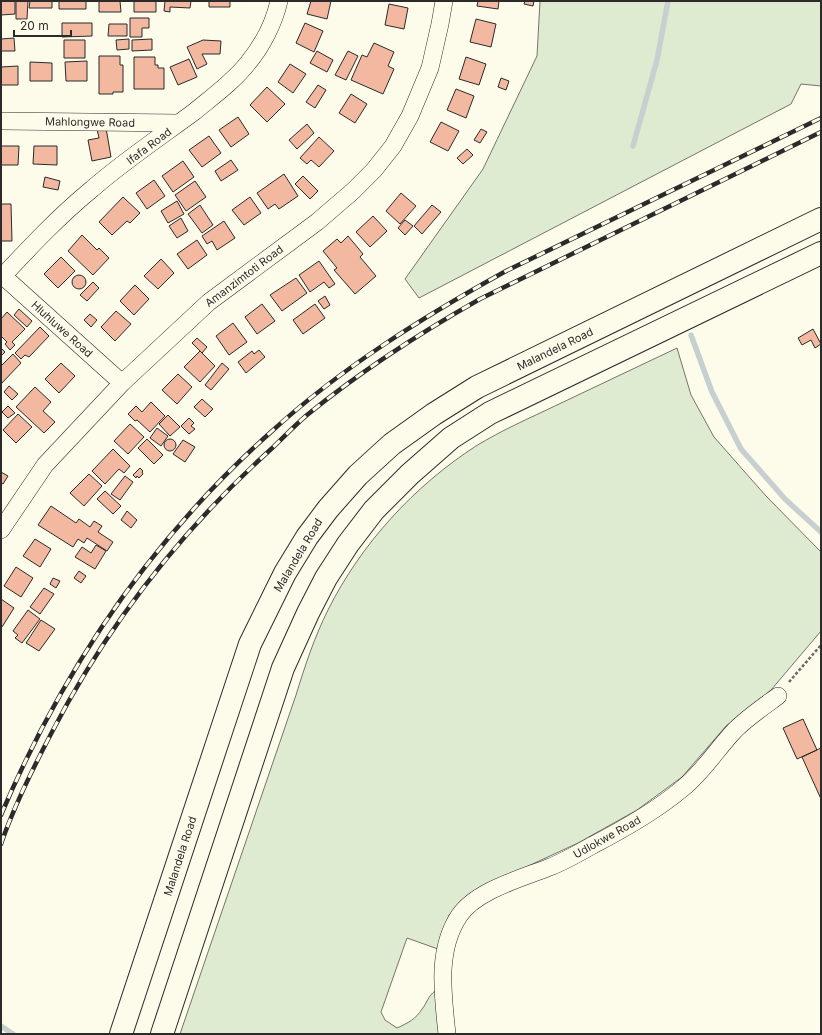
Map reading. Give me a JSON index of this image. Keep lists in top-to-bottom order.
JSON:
{
  "streets": {
    "main road": ["Malandela Road"],
    "street": [
      "Mahlongwe Road",
      "Ifafa Road",
      "Amanzimtoti Road",
      "Hluhluwe Road",
      "Udlokwe Road"
    ]
  },
  "crossings": [
    ["Mahlongwe Road", "Ifafa Road"],
    ["Ifafa Road", "Hluhluwe Road"],
    ["Amanzimtoti Road", "Hluhluwe Road"]
  ],
  "scale_bar": "20 m"
}
